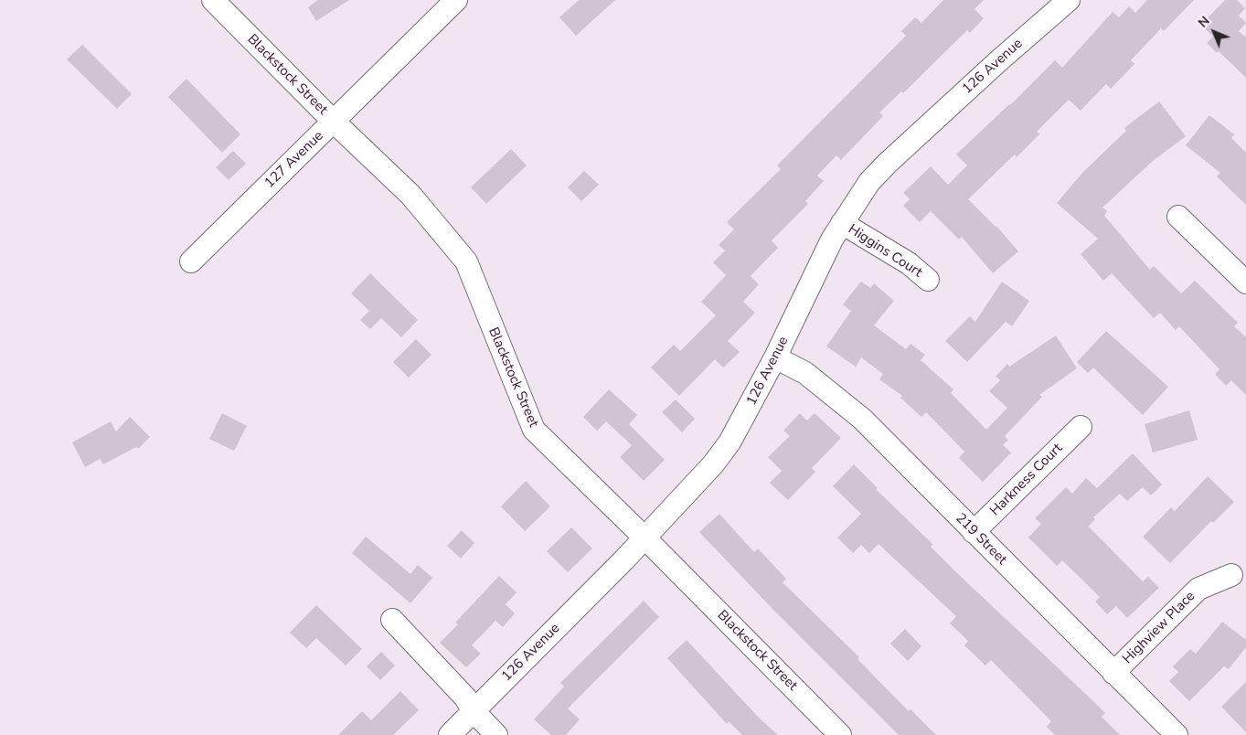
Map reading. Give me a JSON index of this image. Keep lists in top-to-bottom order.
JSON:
{
  "streets": {
    "street": [
      "126 Avenue",
      "Blackstock Street",
      "127 Avenue",
      "Higgins Court",
      "Harkness Court",
      "219 Street",
      "Highview Place"
    ]
  },
  "crossings": [
    ["126 Avenue", "Blackstock Street"],
    ["126 Avenue", "Higgins Court"],
    ["126 Avenue", "219 Street"],
    ["Blackstock Street", "127 Avenue"],
    ["Harkness Court", "219 Street"],
    ["219 Street", "Highview Place"]
  ],
  "north": "top left"
}
